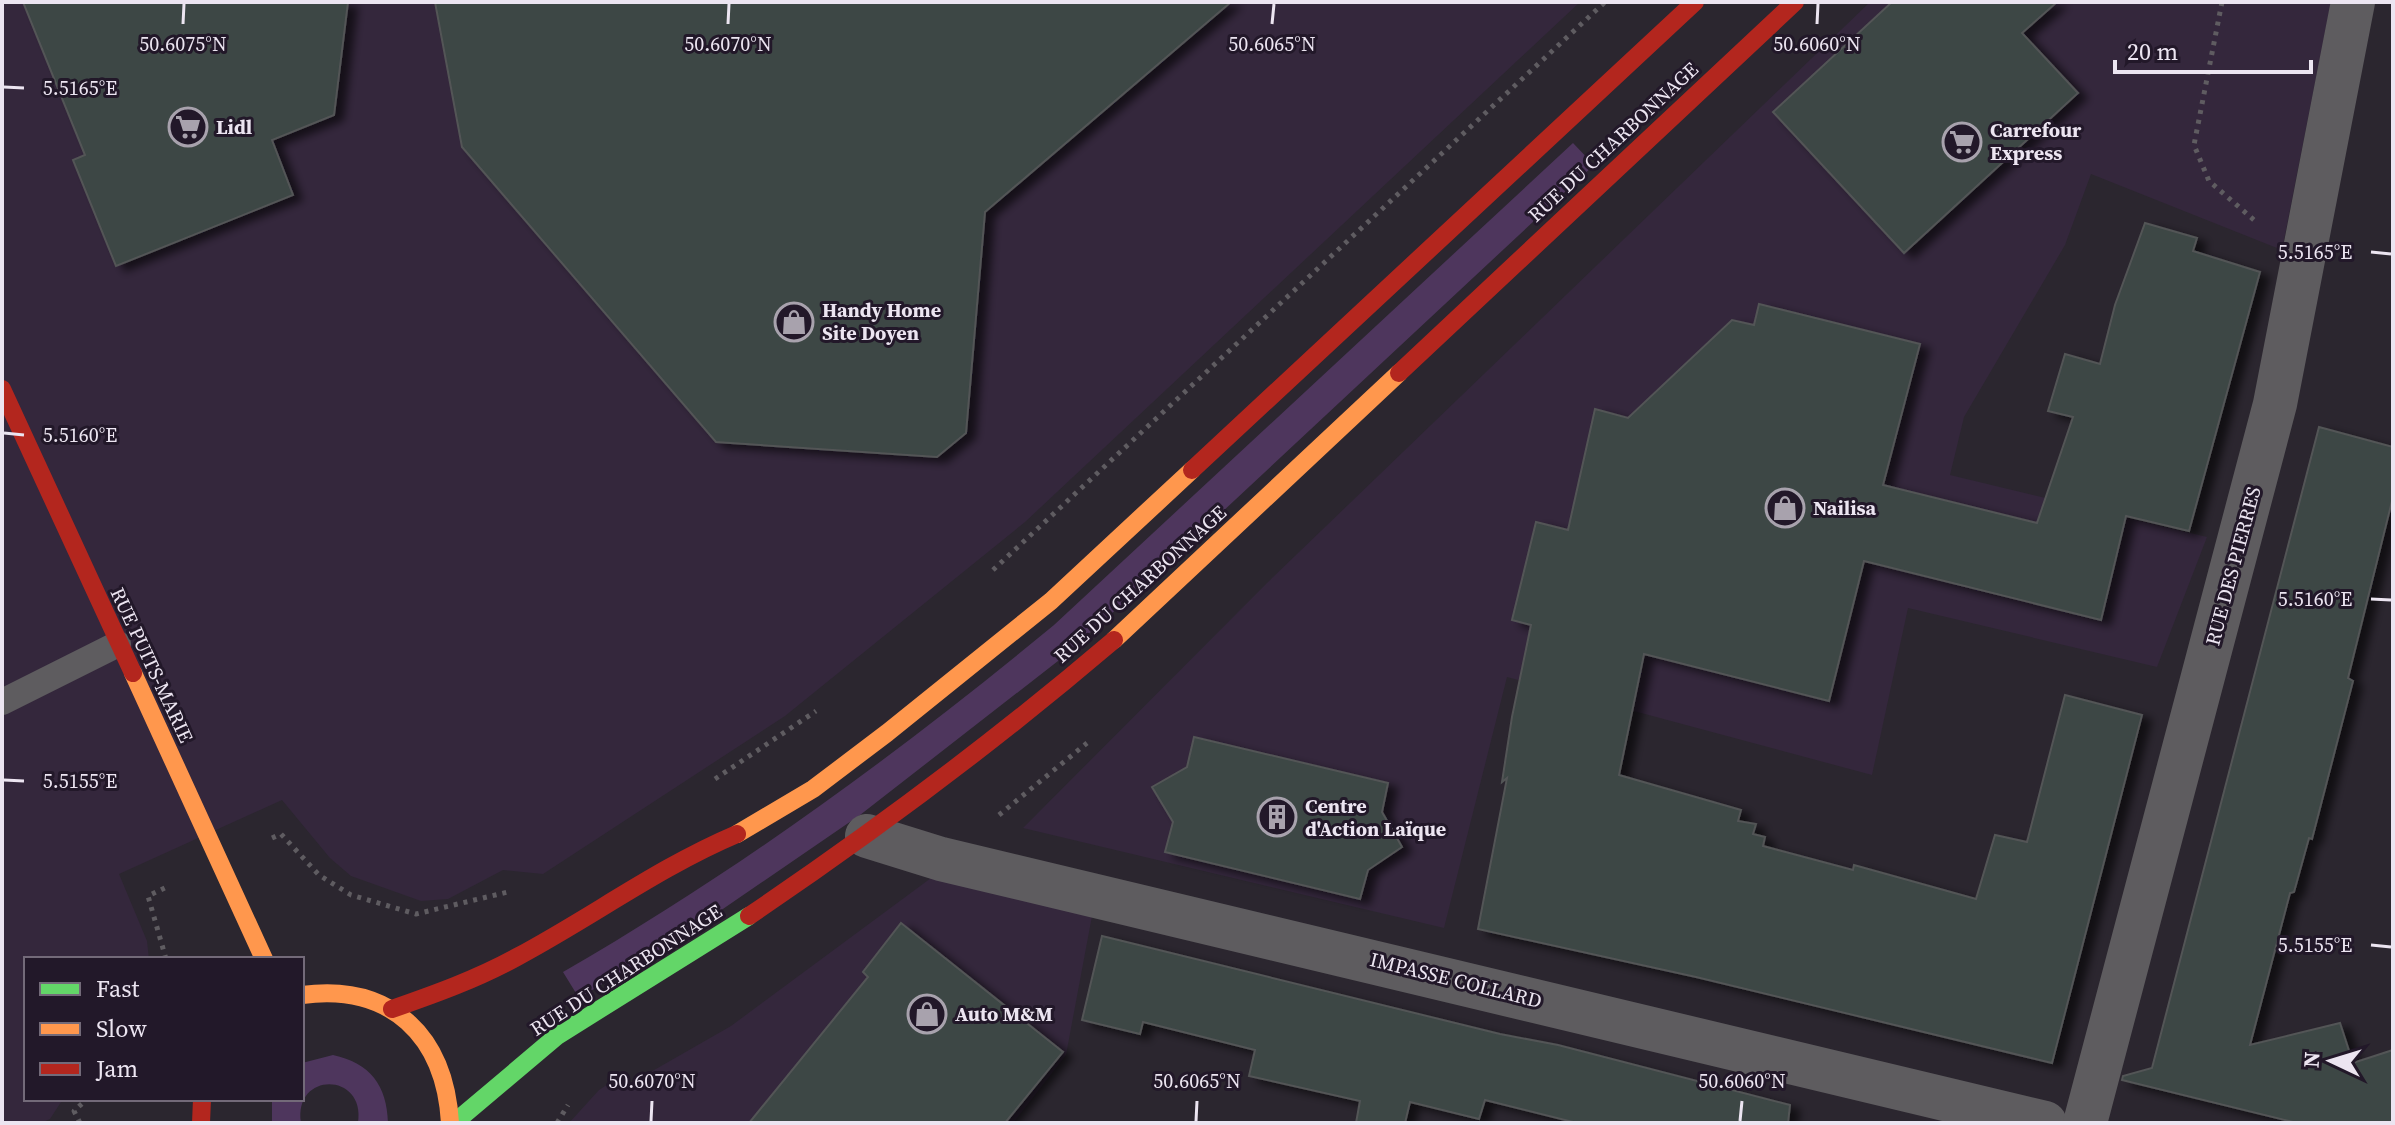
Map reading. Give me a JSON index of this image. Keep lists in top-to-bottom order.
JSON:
{
  "streets": {
    "main road": ["RUE DU CHARBONNAGE", "RUE PUITS-MARIE"],
    "street": ["RUE DES PIERRES", "IMPASSE COLLARD"]
  },
  "crossings": [
    ["RUE DU CHARBONNAGE", "IMPASSE COLLARD"]
  ],
  "places": {
    "supermarket": ["Lidl", "Carrefour Express"],
    "shop": ["Handy Home Site Doyen", "Nailisa", "Auto M&M"],
    "building": ["Centre d'Action Laïque"]
  },
  "legend": ["Fast", "Slow", "Jam"],
  "scale_bar": "20 m",
  "north": "left",
  "coordinates": [
    "50.6075°N",
    "50.6070°N",
    "50.6065°N",
    "50.6060°N",
    "5.5165°E",
    "5.5160°E",
    "5.5155°E"
  ]
}
